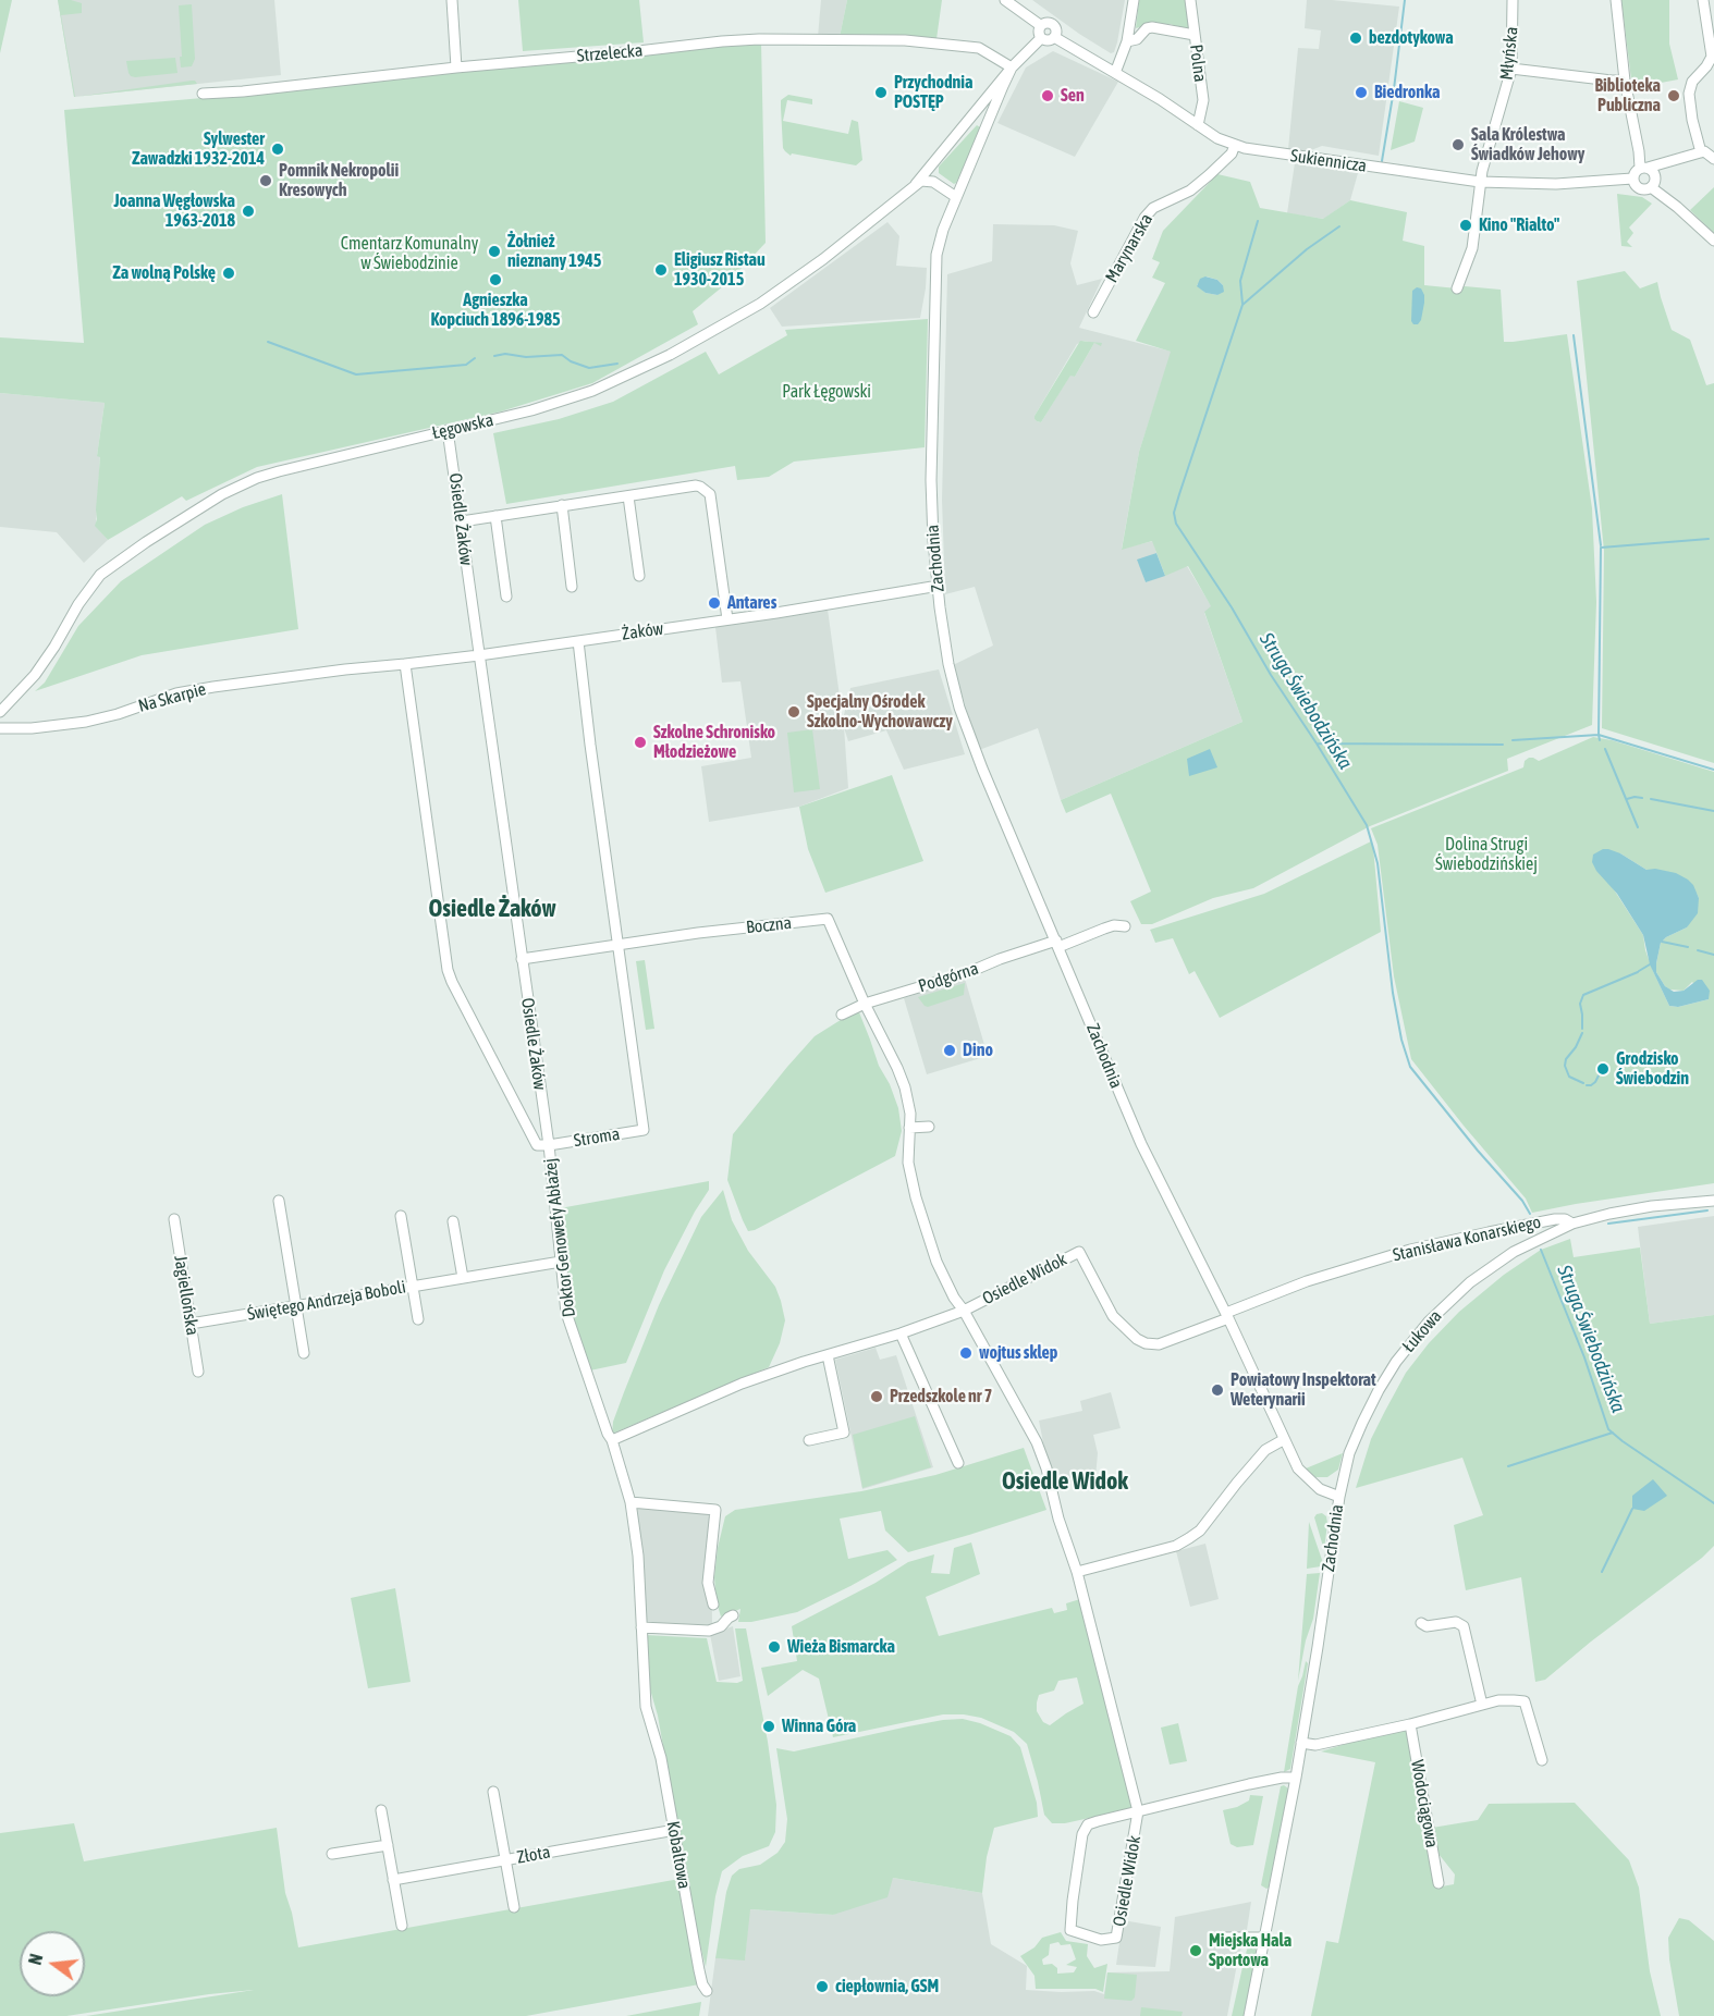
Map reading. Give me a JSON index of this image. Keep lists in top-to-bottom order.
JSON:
{
  "streets": {
    "street": [
      "Strzelecka",
      "Młyńska",
      "Polna",
      "Sukiennicza",
      "Marynarska",
      "Łęgowska",
      "Osiedle Żaków",
      "Zachodnia",
      "Żaków",
      "Na Skarpie",
      "Boczna",
      "Podgórna",
      "Stroma",
      "Doktor Genowefy Abłażej",
      "Stanisława Konarskiego",
      "Osiedle Widok",
      "Jagiellońska",
      "Świętego Andrzeja Boboli",
      "Łukowa",
      "Wodociągowa",
      "Złota",
      "Kobaltowa"
    ]
  },
  "crossings": [
    ["Strzelecka", "Zachodnia"],
    ["Młyńska", "Sukiennicza"],
    ["Polna", "Sukiennicza"],
    ["Sukiennicza", "Marynarska"],
    ["Sukiennicza", "Zachodnia"],
    ["Łęgowska", "Osiedle Żaków"],
    ["Łęgowska", "Zachodnia"],
    ["Osiedle Żaków", "Żaków"],
    ["Osiedle Żaków", "Stroma"],
    ["Osiedle Żaków", "Doktor Genowefy Abłażej"],
    ["Zachodnia", "Żaków"],
    ["Zachodnia", "Podgórna"],
    ["Zachodnia", "Stanisława Konarskiego"],
    ["Zachodnia", "Osiedle Widok"],
    ["Zachodnia", "Łukowa"],
    ["Żaków", "Na Skarpie"],
    ["Boczna", "Podgórna"],
    ["Boczna", "Stroma"],
    ["Boczna", "Osiedle Widok"],
    ["Podgórna", "Osiedle Widok"],
    ["Stroma", "Doktor Genowefy Abłażej"],
    ["Doktor Genowefy Abłażej", "Świętego Andrzeja Boboli"],
    ["Doktor Genowefy Abłażej", "Kobaltowa"],
    ["Stanisława Konarskiego", "Osiedle Widok"],
    ["Stanisława Konarskiego", "Łukowa"],
    ["Jagiellońska", "Świętego Andrzeja Boboli"],
    ["Złota", "Kobaltowa"]
  ],
  "districts": ["Osiedle Żaków", "Osiedle Widok"],
  "water": ["Struga Świebodzińska"],
  "parks": ["Cmentarz Komunalny w Świebodzinie", "Park Łęgowski", "Dolina Strugi Świebodzińskiej"],
  "places": [
    "bezdotykowa",
    "Przychodnia POSTĘP",
    "Biedronka",
    "Sen",
    "Biblioteka Publiczna",
    "Sala Królestwa Świadków Jehowy",
    "Sylwester Zawadzki 1932-2014",
    "Pomnik Nekropolii Kresowych",
    "Joanna Węgłowska 1963-2018",
    "Kino \"Rialto\"",
    "Żołnież nieznany 1945",
    "Eligiusz Ristau 1930-2015",
    "Za wolną Polskę",
    "Agnieszka Kopciuch 1896-1985",
    "Antares",
    "Specjalny Ośrodek Szkolno-Wychowawczy",
    "Szkolne Schronisko Młodzieżowe",
    "Dino",
    "Grodzisko Świebodzin",
    "wojtus sklep",
    "Powiatowy Inspektorat Weterynarii",
    "Przedszkole nr 7",
    "Wieża Bismarcka",
    "Winna Góra",
    "Miejska Hala Sportowa",
    "ciepłownia, GSM"
  ],
  "north": "left"
}
